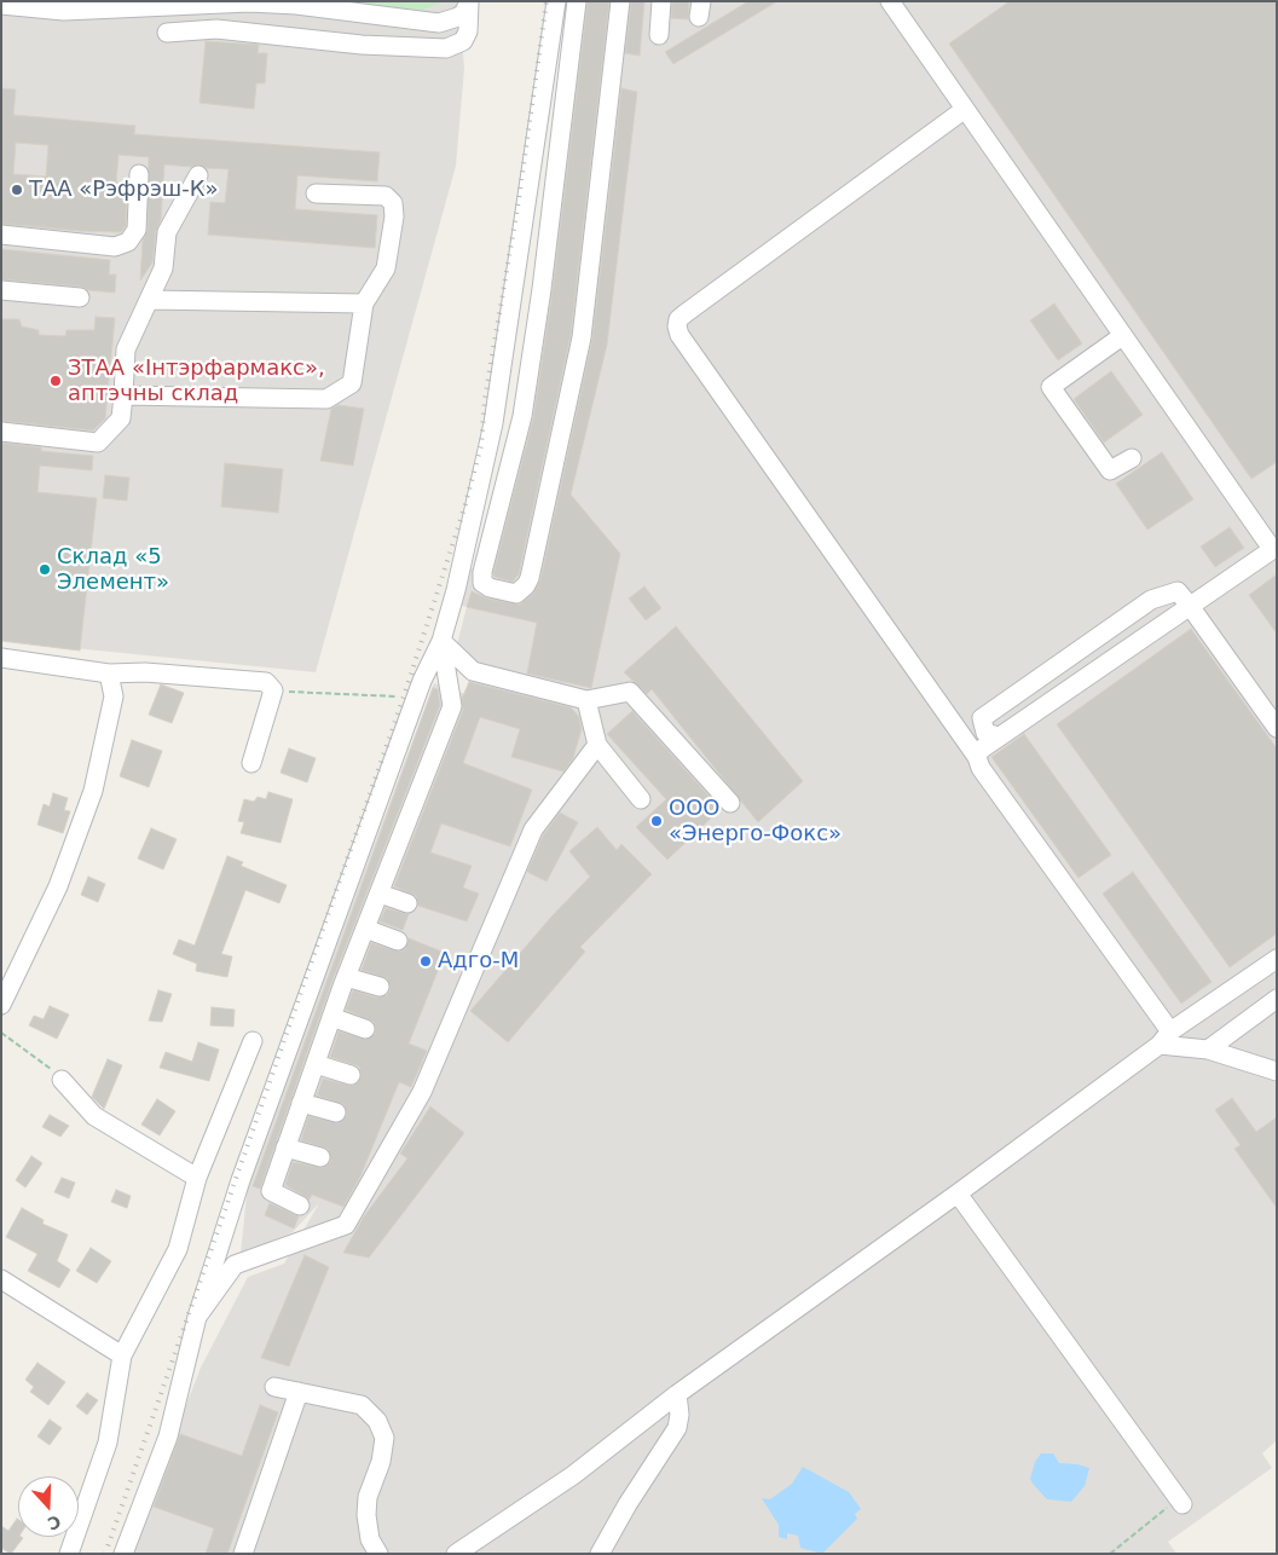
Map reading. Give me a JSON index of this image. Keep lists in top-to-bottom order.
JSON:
{
  "places": [
    "ТАА «Рэфрэш-К»",
    "ЗТАА «Інтэрфармакс», аптэчны склад",
    "Склад «5 Элемент»",
    "ООО «Энерго-Фокс»",
    "Адго-М"
  ],
  "north": "bottom"
}
